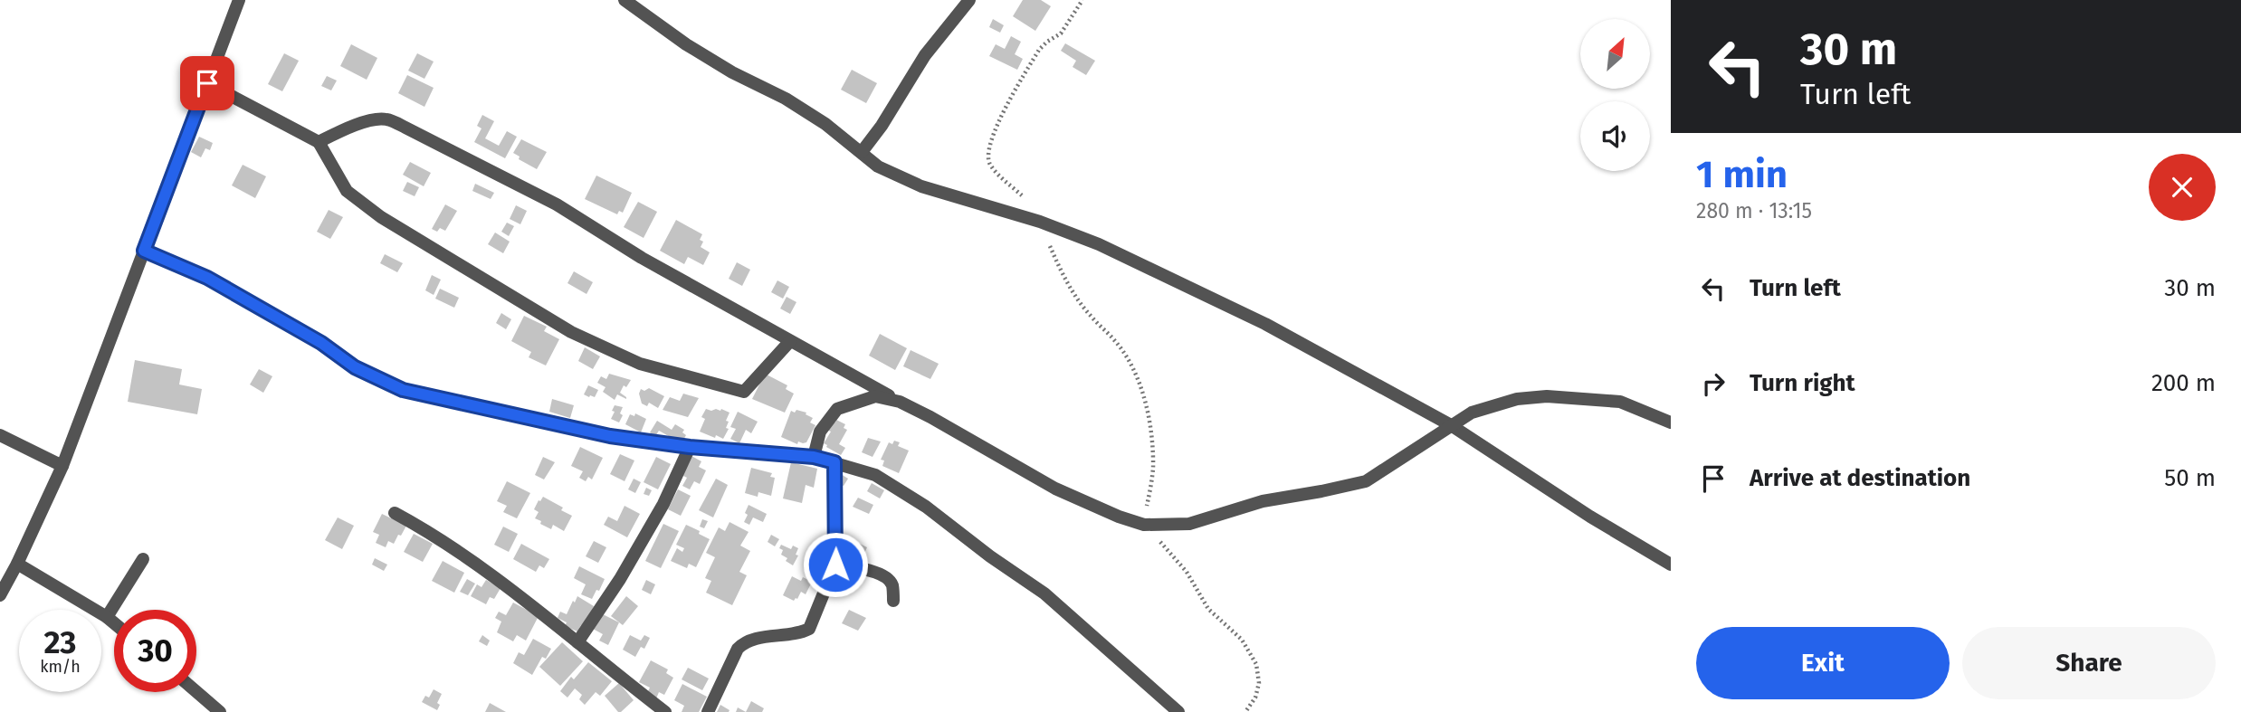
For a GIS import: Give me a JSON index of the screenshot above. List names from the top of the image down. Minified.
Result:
{"north":"top right","page":{"turn":["30 m","Turn left"],"heading":["1 min","280 m · 13:15"],"list":[{"name":"Turn left","value":"30 m"},{"name":"Turn right","value":"200 m"},{"name":"Arrive at destination","value":"50 m"}],"speed":"23 km/h","limit":"30","buttons":["Exit","Share"]}}
